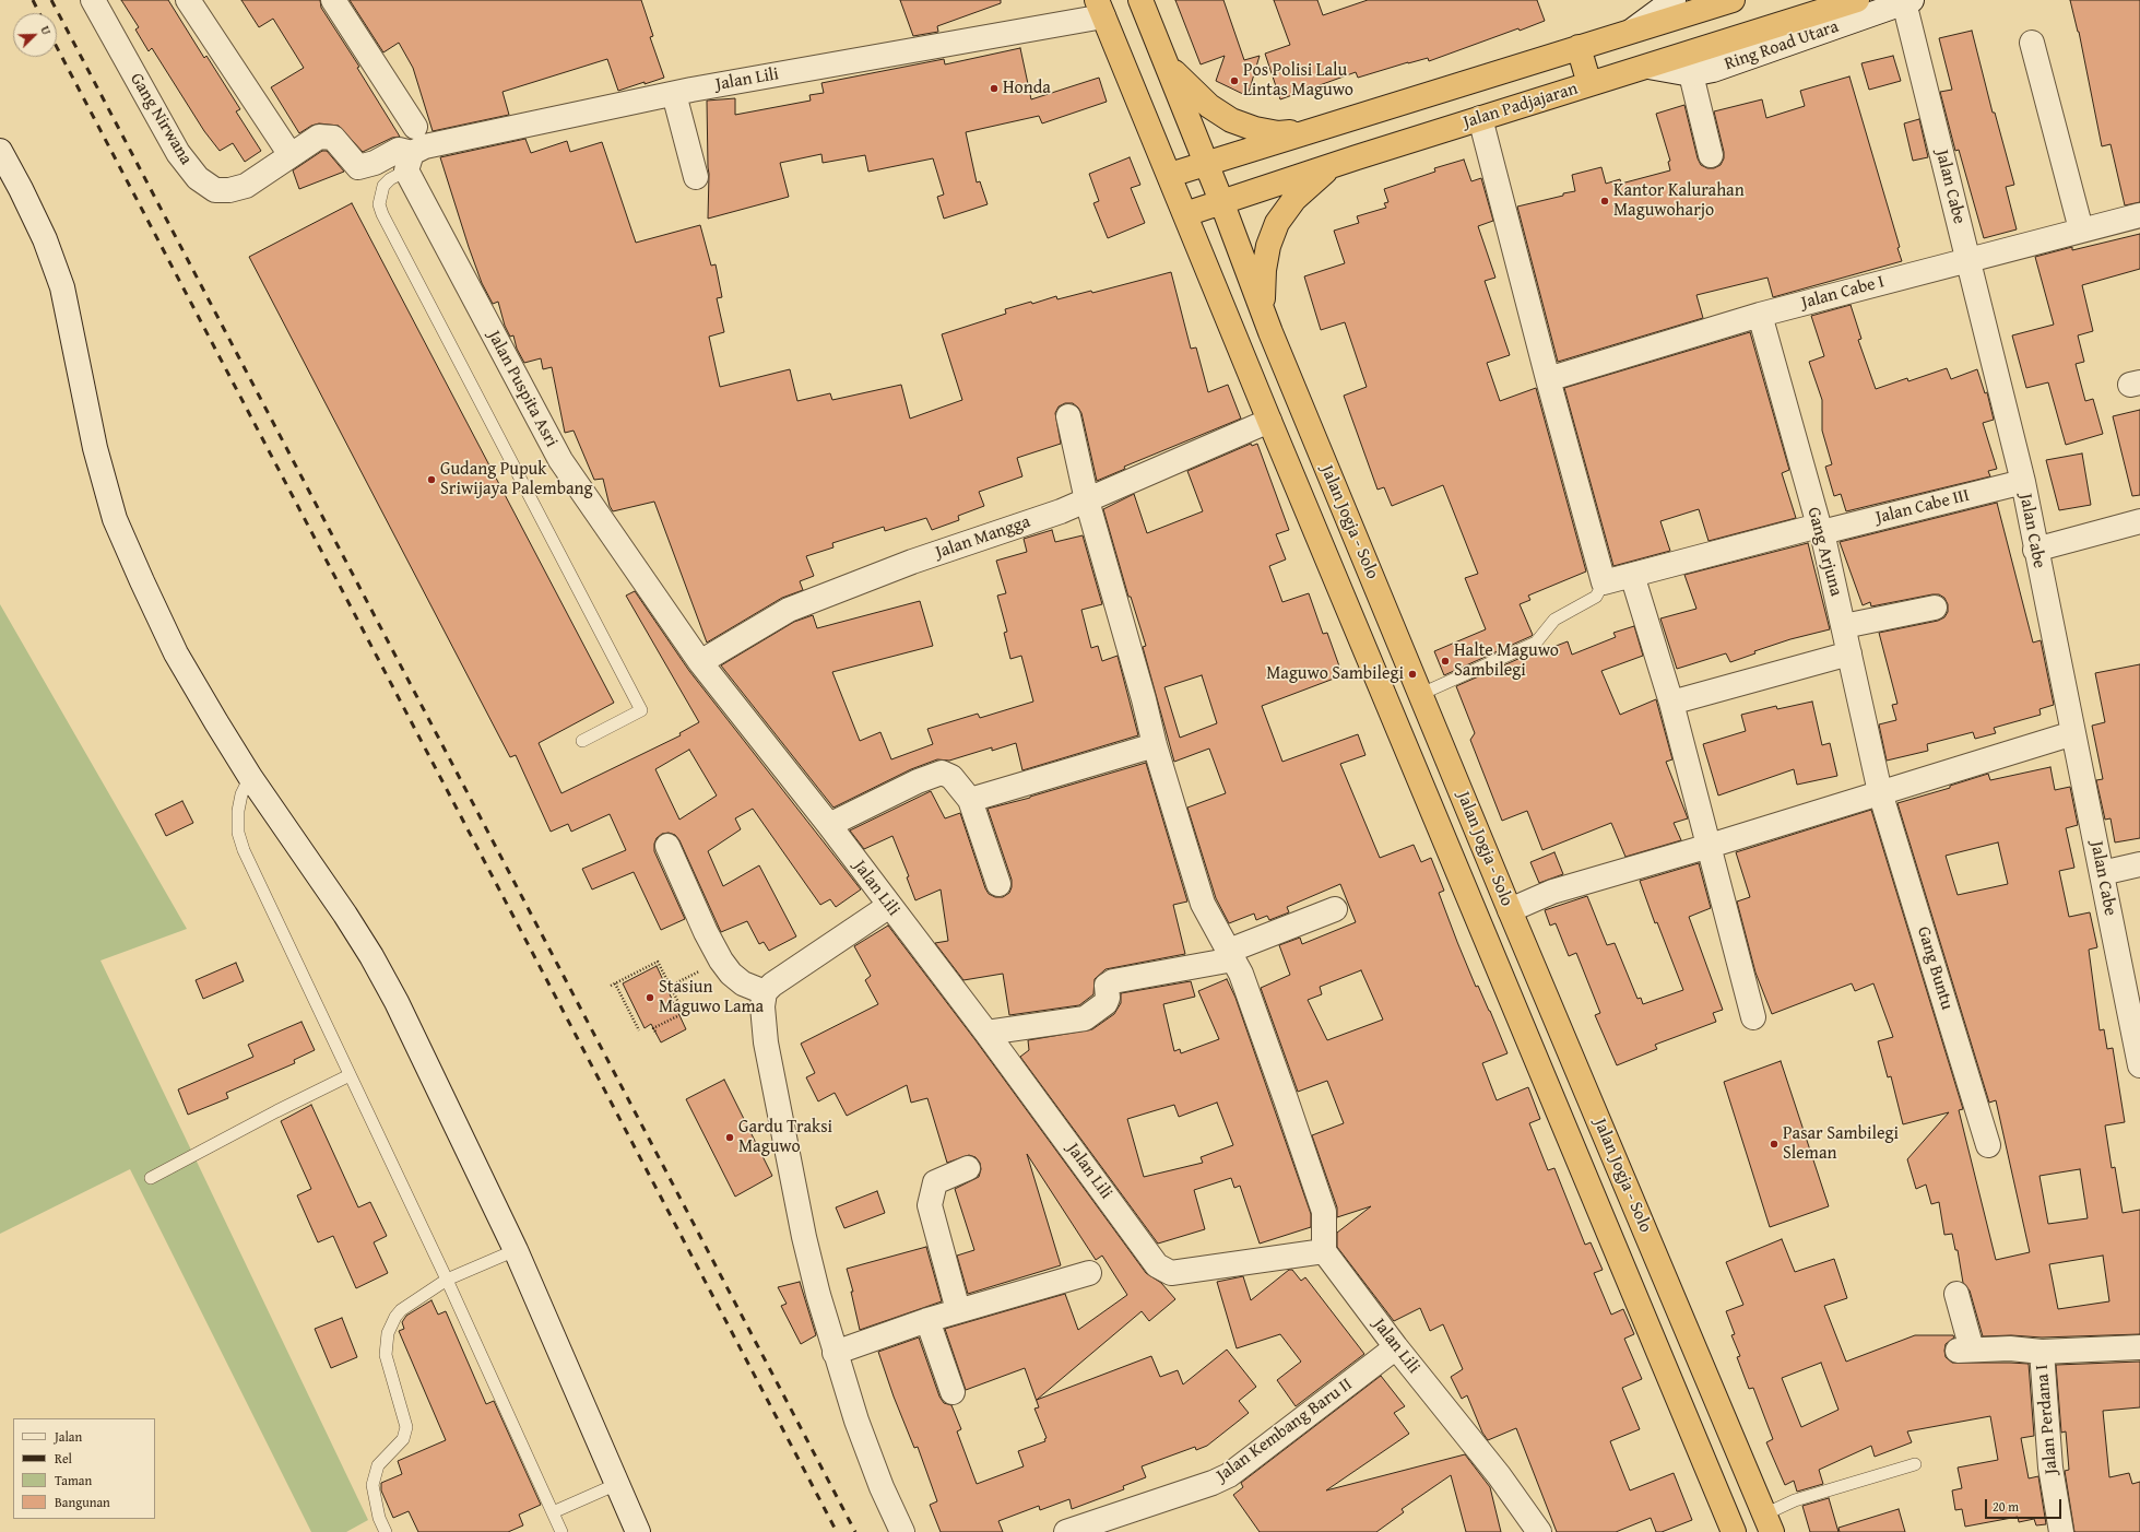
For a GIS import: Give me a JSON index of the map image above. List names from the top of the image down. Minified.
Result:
{"streets":{"highway":["Jalan Padjajaran","Jalan Jogja - Solo"],"street":["Ring Road Utara","Jalan Lili","Gang Nirwana","Jalan Cabe","Jalan Cabe I","Jalan Puspita Asri","Jalan Cabe III","Jalan Mangga","Gang Arjuna","Gang Buntu","Jalan Perdana I","Jalan Kembang Baru II"]},"crossings":[["Ring Road Utara","Jalan Padjajaran"],["Ring Road Utara","Jalan Cabe"],["Jalan Lili","Gang Nirwana"],["Jalan Lili","Jalan Puspita Asri"],["Jalan Lili","Jalan Jogja - Solo"],["Jalan Lili","Jalan Mangga"],["Jalan Lili","Jalan Kembang Baru II"],["Jalan Padjajaran","Jalan Jogja - Solo"],["Gang Nirwana","Jalan Puspita Asri"],["Jalan Cabe","Jalan Cabe I"],["Jalan Cabe","Jalan Cabe III"],["Jalan Cabe I","Gang Arjuna"],["Jalan Puspita Asri","Jalan Mangga"],["Jalan Cabe III","Gang Arjuna"],["Jalan Jogja - Solo","Jalan Mangga"],["Gang Arjuna","Gang Buntu"]],"places":["Pos Polisi Lalu Lintas Maguwo","Honda","Kantor Kalurahan Maguwoharjo","Gudang Pupuk Sriwijaya Palembang","Halte Maguwo Sambilegi","Maguwo Sambilegi","Stasiun Maguwo Lama","Gardu Traksi Maguwo","Pasar Sambilegi Sleman"],"legend":["Jalan","Rel","Taman","Bangunan"],"scale_bar":"20 m","north":"top right"}
